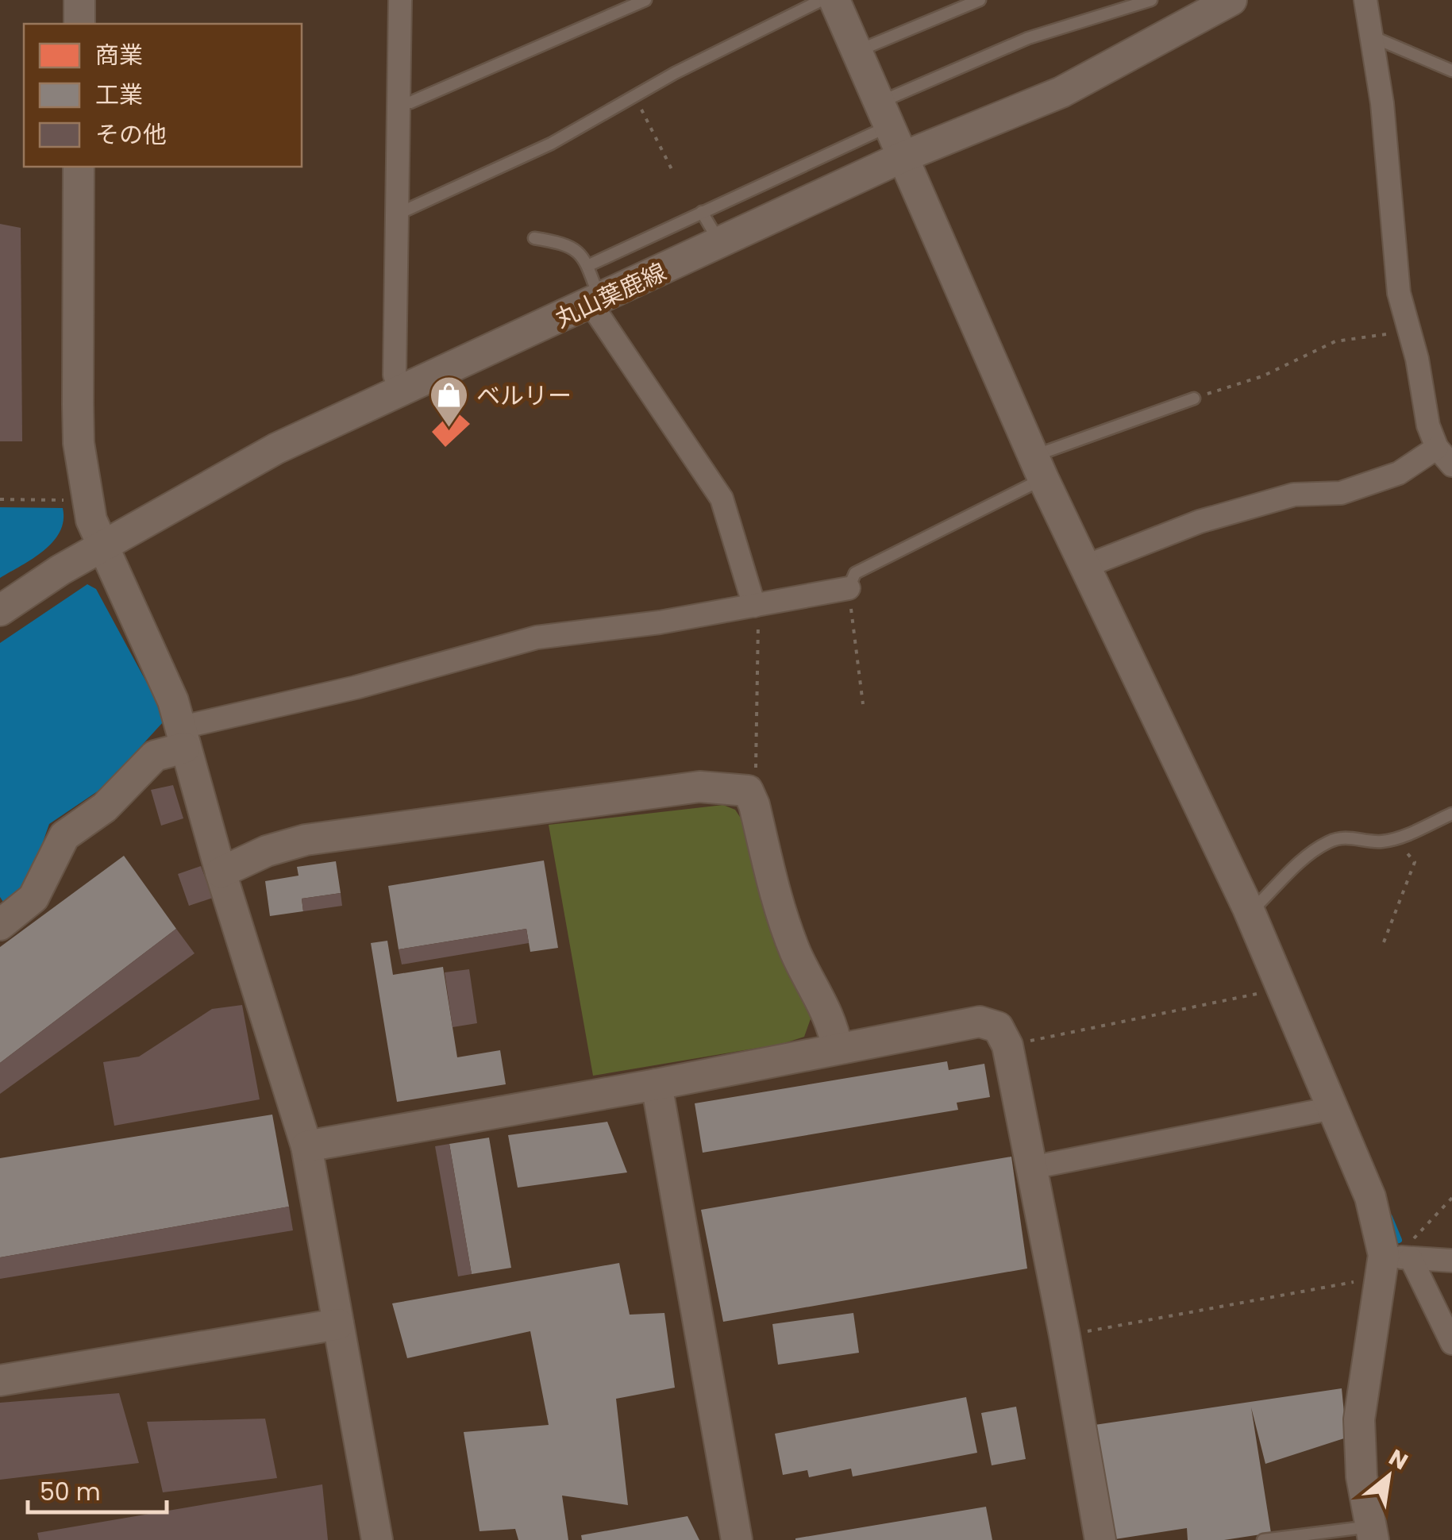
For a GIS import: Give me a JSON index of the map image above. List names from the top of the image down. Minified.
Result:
{"streets":{"street":["丸山葉鹿線"]},"places":{"shop":["ベルリー"]},"legend":["商業","工業","その他"],"scale_bar":"50 m","north":"top right"}
